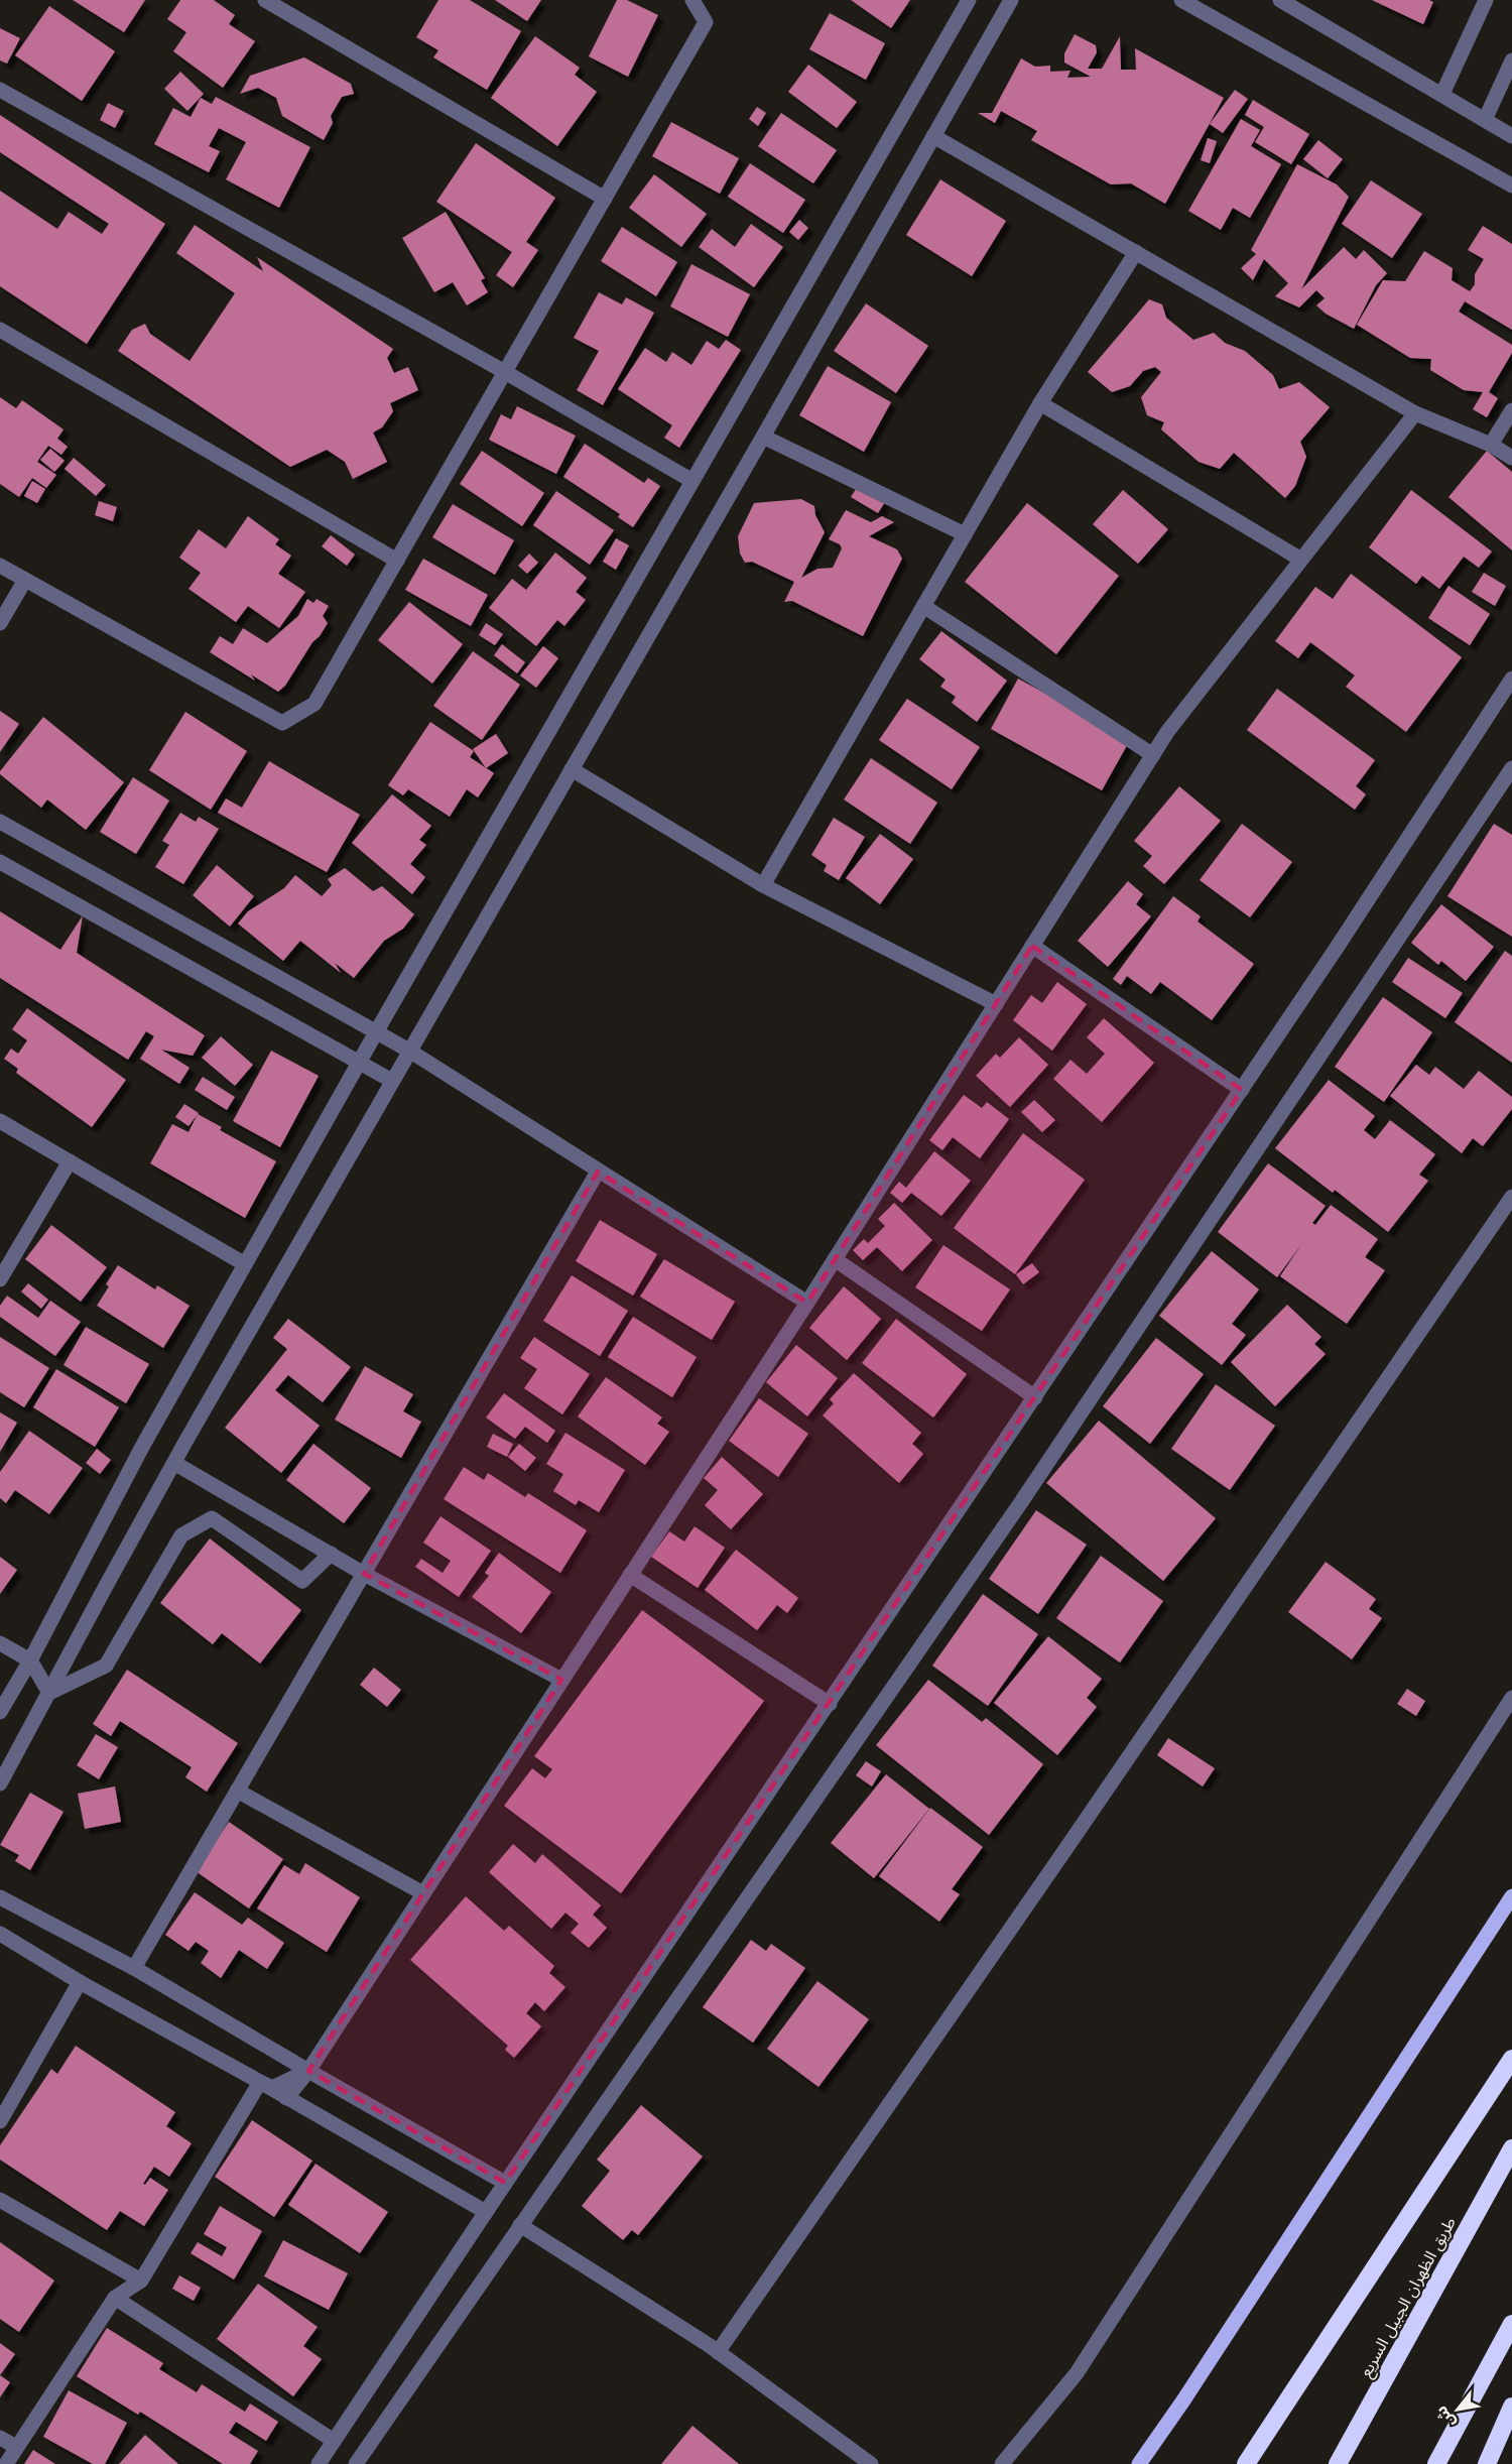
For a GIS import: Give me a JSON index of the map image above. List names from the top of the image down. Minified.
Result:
{"streets":{"highway":["طريق الظهران الجبيل السريع"]},"north":"bottom left"}
